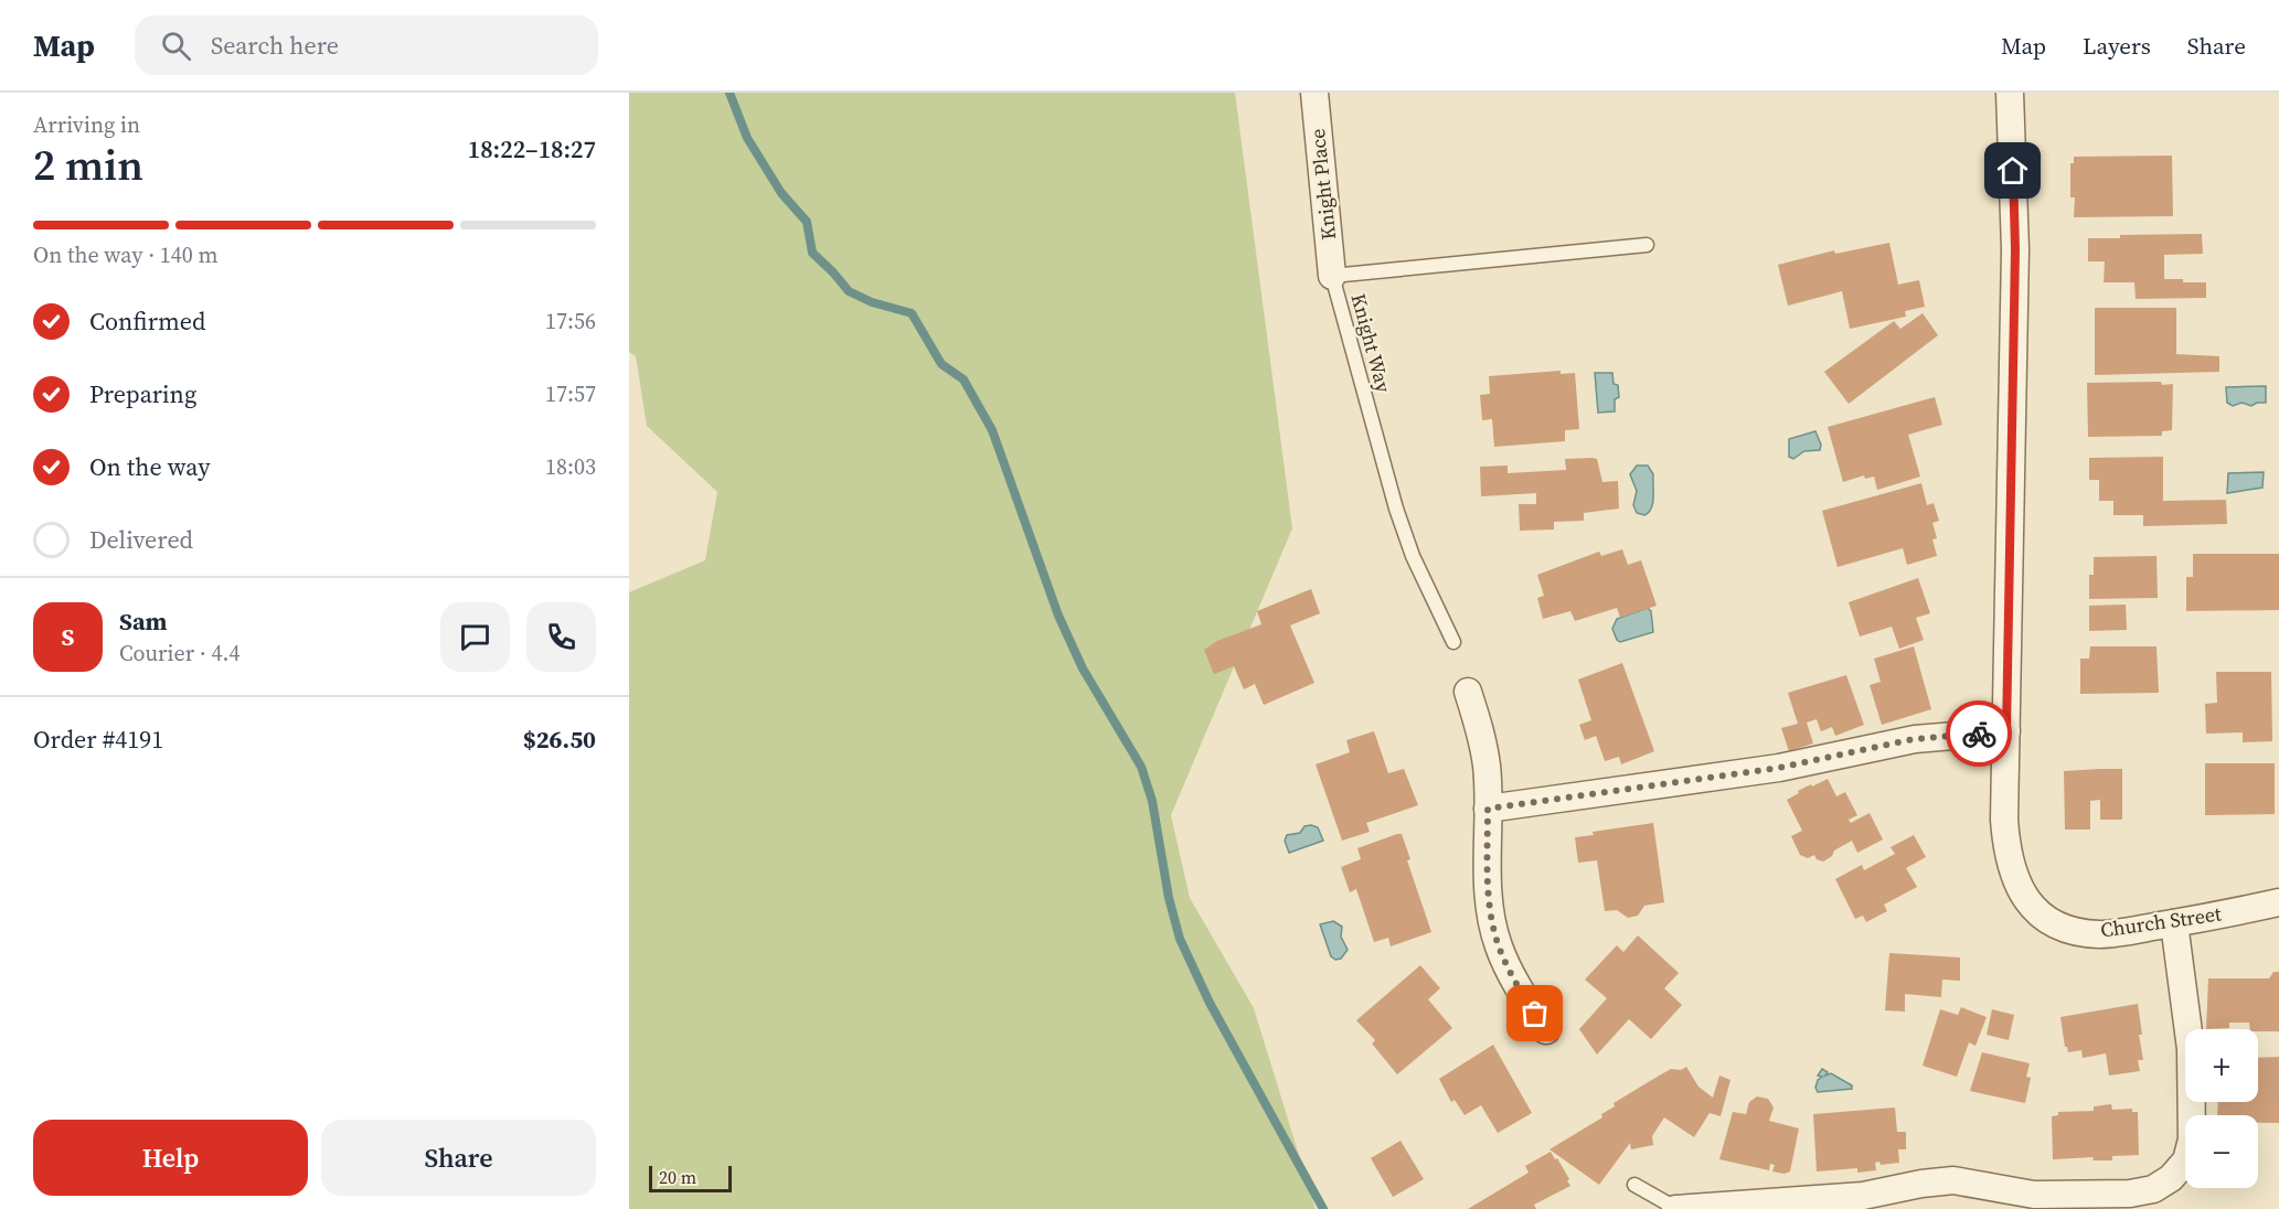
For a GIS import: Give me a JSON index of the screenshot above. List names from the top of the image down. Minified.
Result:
{"streets":{"street":["Knight Place","Church Street"],"lane":["Knight Way"]},"crossings":[["Knight Place","Knight Way"]],"scale_bar":"20 m","page":{"header":"Map","search":"Search here","nav":["Map","Layers","Share"],"heading":["2 min","Arriving in","18:22–18:27"],"panel":["Sam","Courier · 4.4","Order #4191","$26.50"],"bar":"On the way · 140 m","list":[["Confirmed","17:56"],["Preparing","17:57"],["On the way","18:03"],"Delivered"],"round":"S","map_buttons":["+","−"],"buttons":["Help","Share"],"scale":"20 m"}}
